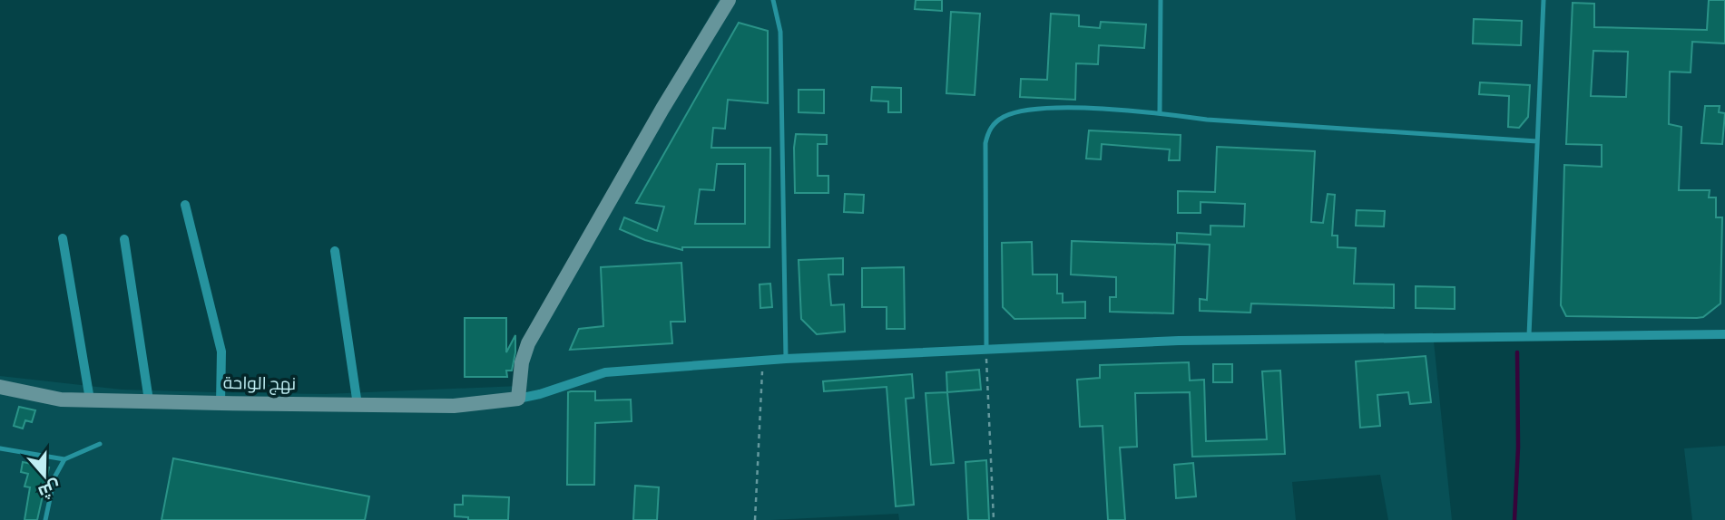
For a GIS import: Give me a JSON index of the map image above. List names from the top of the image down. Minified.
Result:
{"streets":{"street":["نهج الواحة"]},"north":"bottom"}
